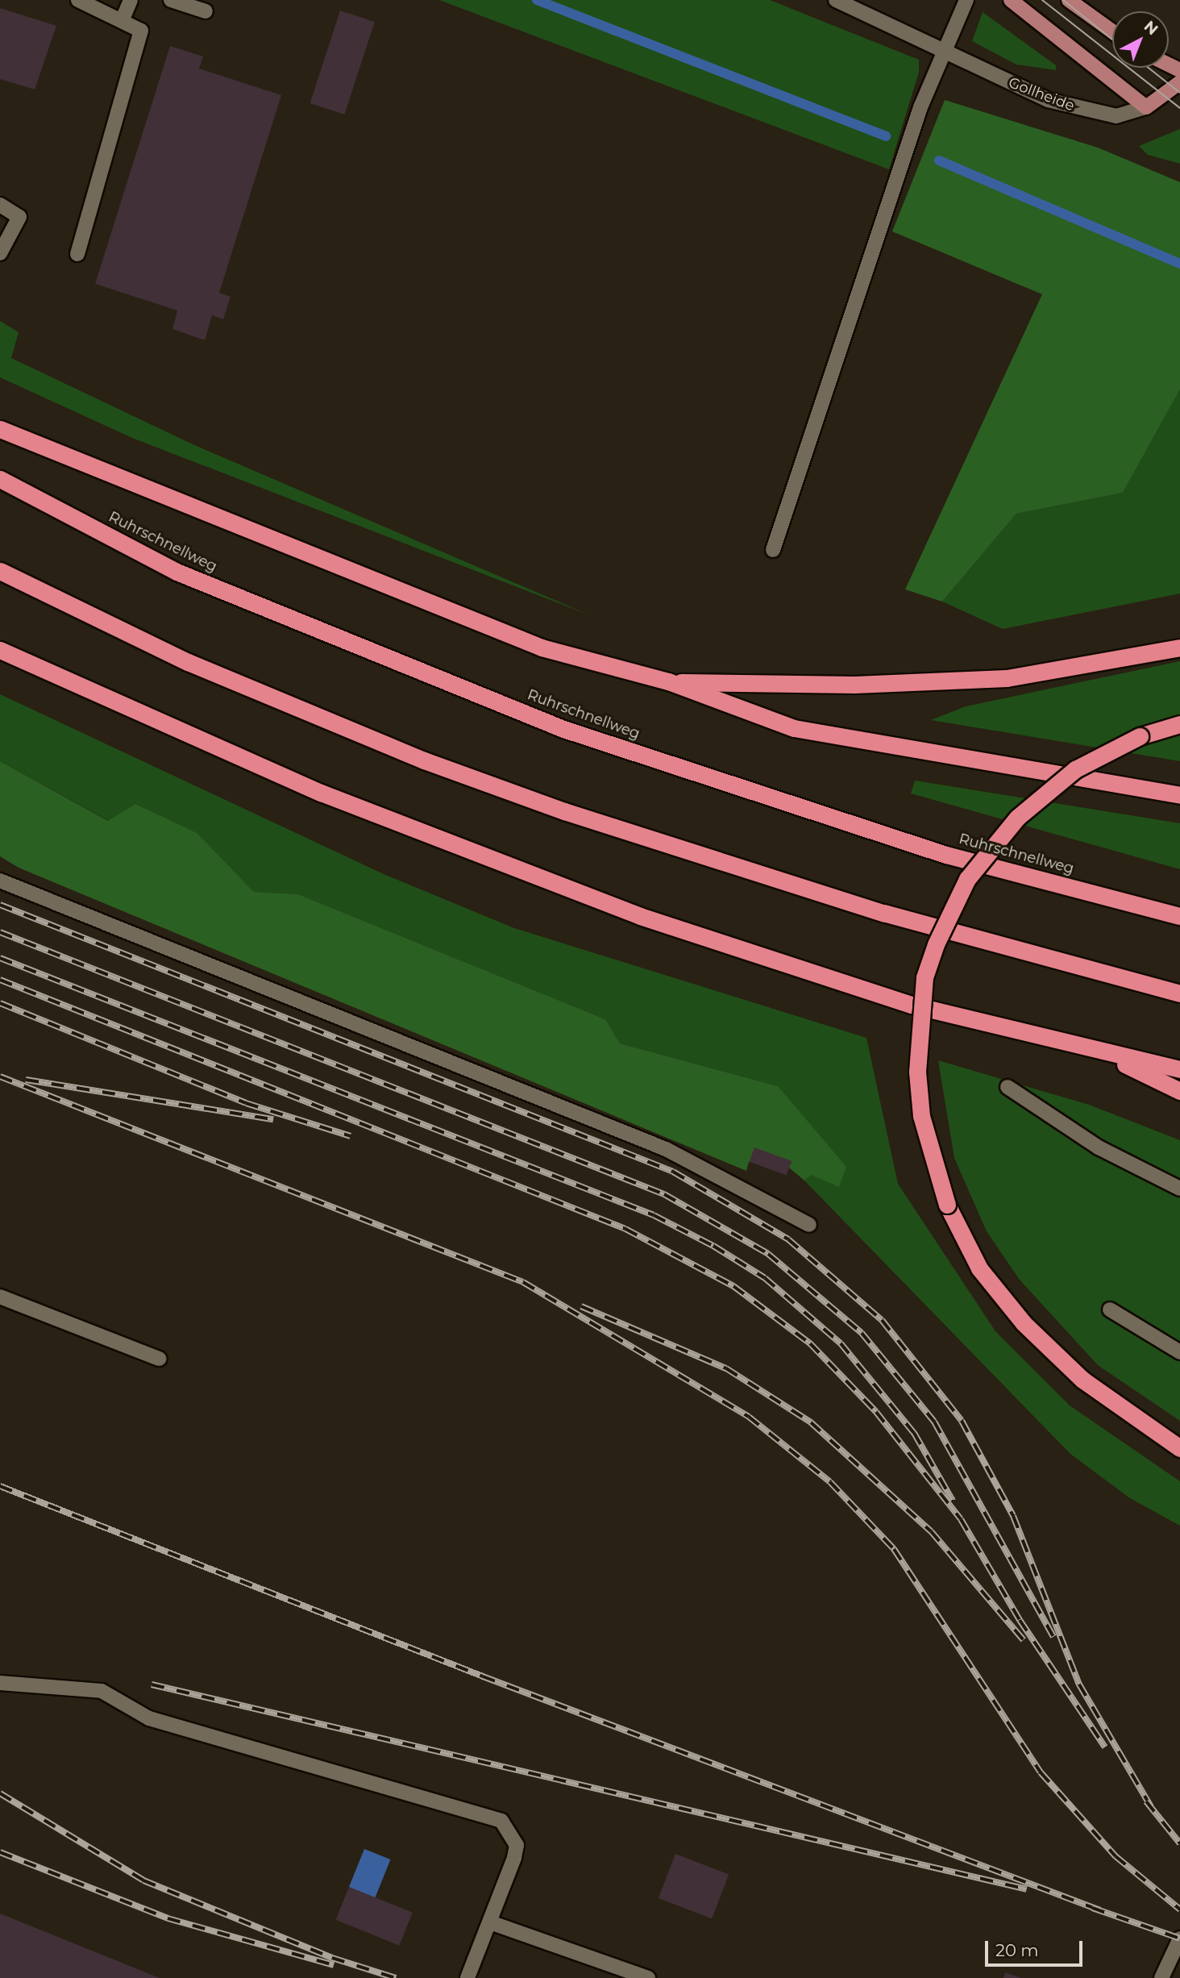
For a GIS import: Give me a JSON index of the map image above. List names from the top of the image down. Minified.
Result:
{"streets":{"highway":["Ruhrschnellweg"],"street":["Gollheide"]},"scale_bar":"20 m","north":"top right"}
